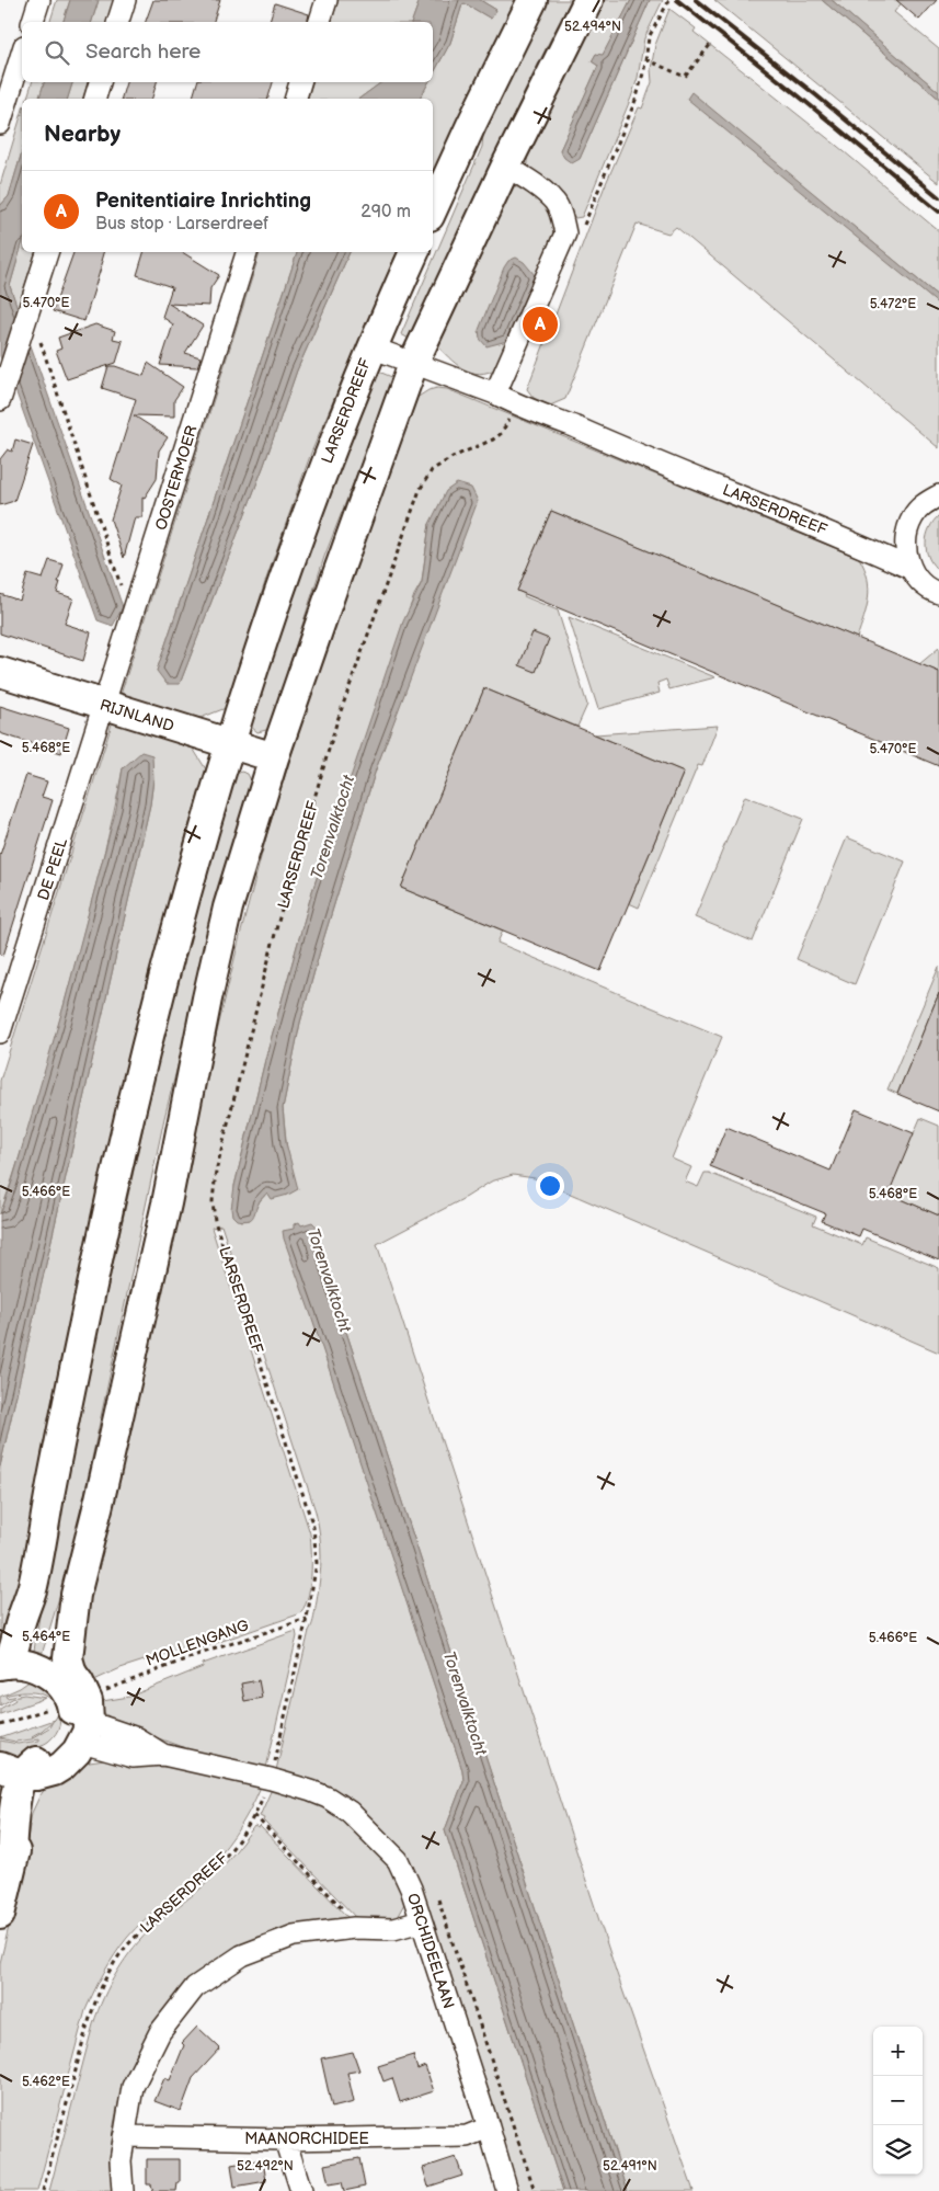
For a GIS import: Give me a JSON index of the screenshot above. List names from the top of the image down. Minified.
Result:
{"streets":{"main road":["LARSERDREEF","RIJNLAND"],"street":["OOSTERMOER","DE PEEL","ORCHIDEELAAN","MAANORCHIDEE"],"path":["MOLLENGANG"]},"crossings":[["LARSERDREEF","RIJNLAND"],["LARSERDREEF","MOLLENGANG"],["LARSERDREEF","ORCHIDEELAAN"],["OOSTERMOER","RIJNLAND"],["OOSTERMOER","DE PEEL"],["RIJNLAND","DE PEEL"],["ORCHIDEELAAN","MAANORCHIDEE"]],"water":["Torenvalktocht"],"page":{"search":"Search here","heading":"Nearby","list":[{"mark":"A","name":"Penitentiaire Inrichting","note":"Bus stop · Larserdreef","value":"290 m"}],"pins":"A","map_buttons":["+","−"]},"coordinates":["52.494°N","5.470°E","5.472°E","5.468°E","5.466°E","5.464°E","5.462°E","52.492°N","52.491°N"]}
